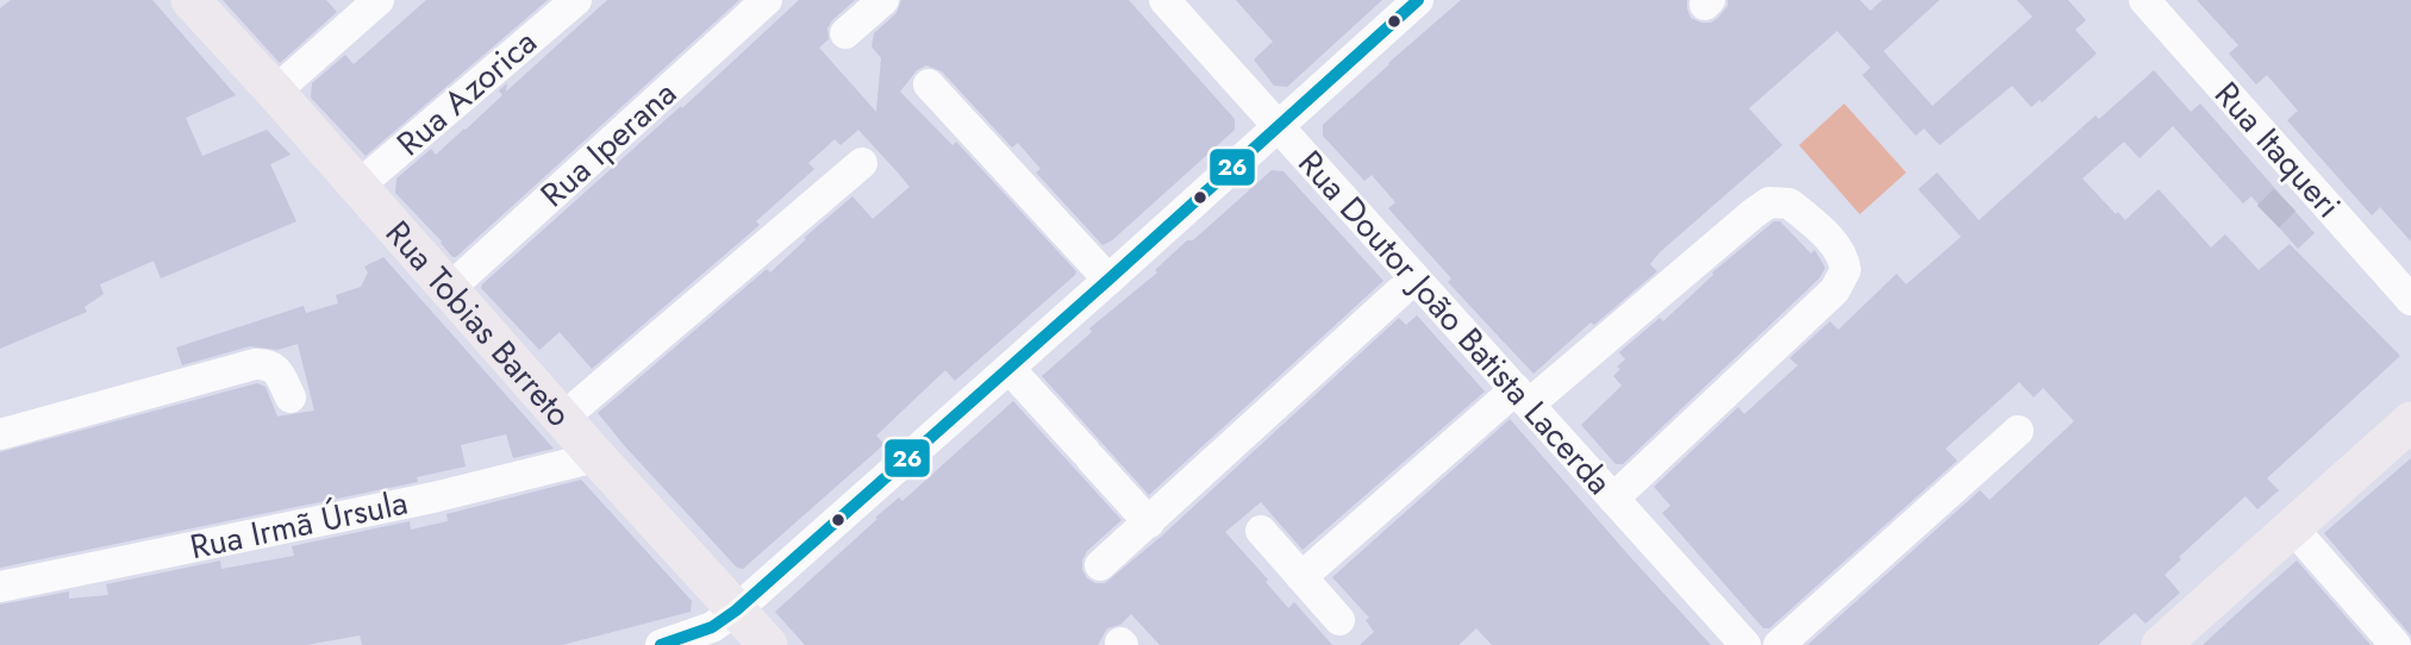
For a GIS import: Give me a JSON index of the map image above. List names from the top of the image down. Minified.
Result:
{"streets":{"main road":["Rua Tobias Barreto"],"street":["Rua Azorica","Rua Iperana","Rua Itaqueri","Rua Doutor João Batista Lacerda","Rua Irmã Úrsula"]},"crossings":[["Rua Azorica","Rua Tobias Barreto"],["Rua Iperana","Rua Tobias Barreto"],["Rua Tobias Barreto","Rua Irmã Úrsula"]],"lines":["transit line 26"]}
